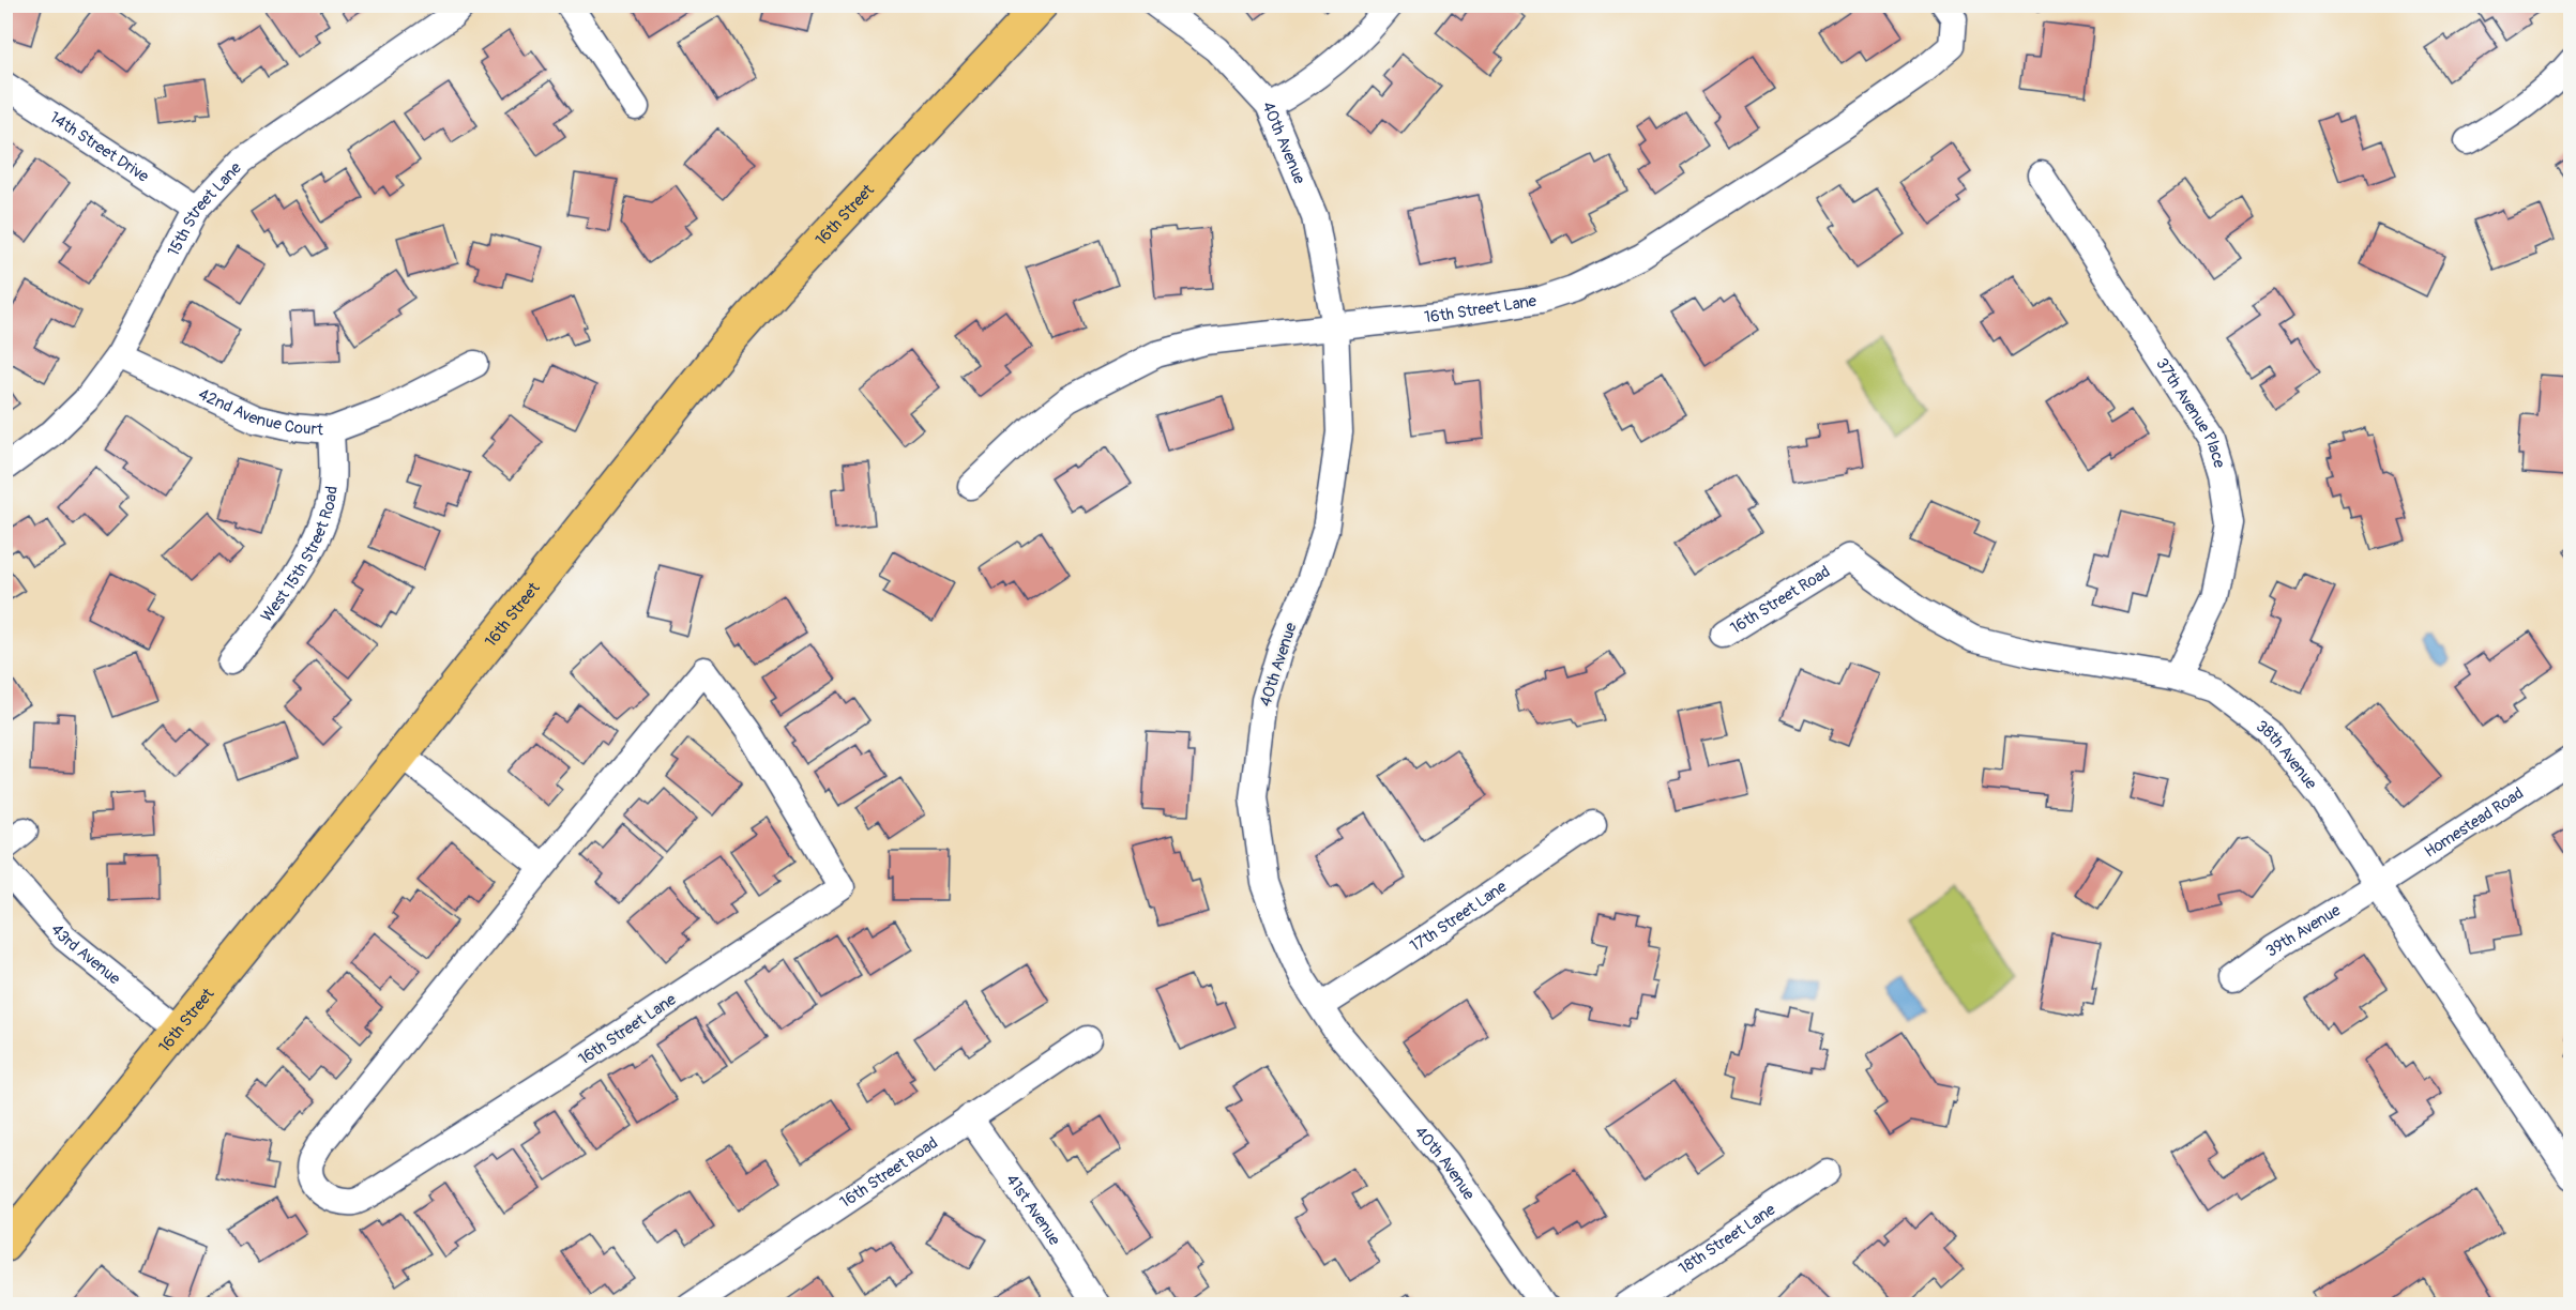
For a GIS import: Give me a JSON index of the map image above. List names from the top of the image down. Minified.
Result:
{"streets":{"main road":["16th Street"],"street":["40th Avenue","14th Street Drive","15th Street Lane","16th Street Lane","42nd Avenue Court","37th Avenue Place","West 15th Street Road","16th Street Road","38th Avenue","Homestead Road","17th Street Lane","39th Avenue","43rd Avenue","41st Avenue","18th Street Lane"]},"crossings":[["40th Avenue","16th Street Lane"],["40th Avenue","17th Street Lane"],["14th Street Drive","15th Street Lane"],["15th Street Lane","42nd Avenue Court"],["16th Street","43rd Avenue"],["42nd Avenue Court","West 15th Street Road"],["37th Avenue Place","38th Avenue"],["16th Street Road","38th Avenue"],["16th Street Road","41st Avenue"],["38th Avenue","Homestead Road"],["38th Avenue","39th Avenue"],["Homestead Road","39th Avenue"]]}
